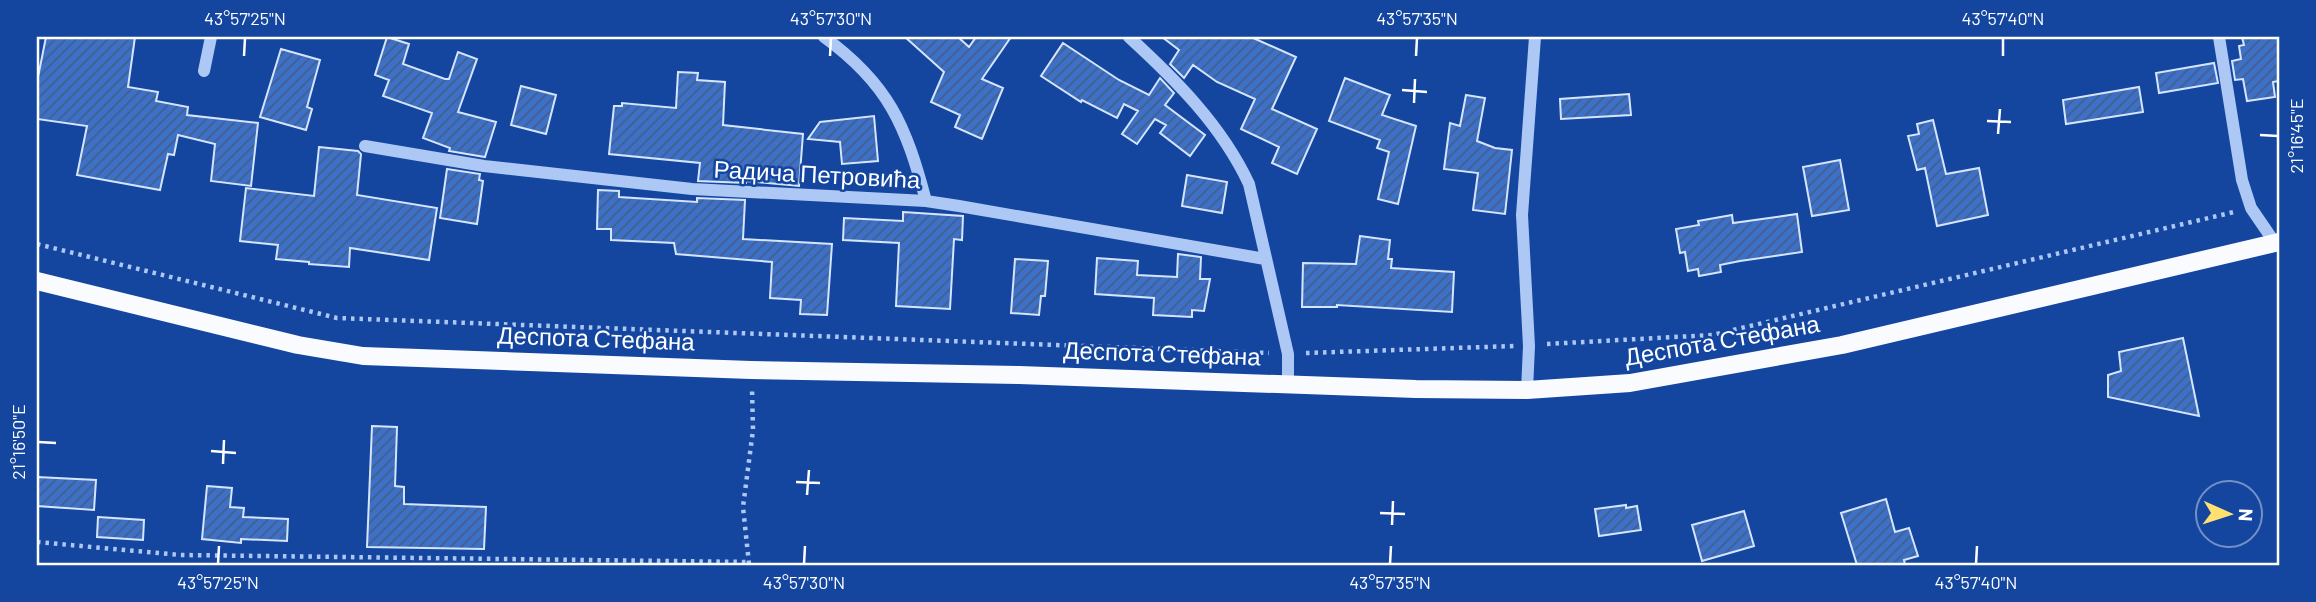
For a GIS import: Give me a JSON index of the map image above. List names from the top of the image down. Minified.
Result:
{"streets":{"main road":["Деспота Стефана"],"street":["Радича Петровића"]},"north":"right","coordinates":["43°57'25\"N","43°57'30\"N","43°57'35\"N","43°57'40\"N","21°16'45\"E","21°16'50\"E"]}
